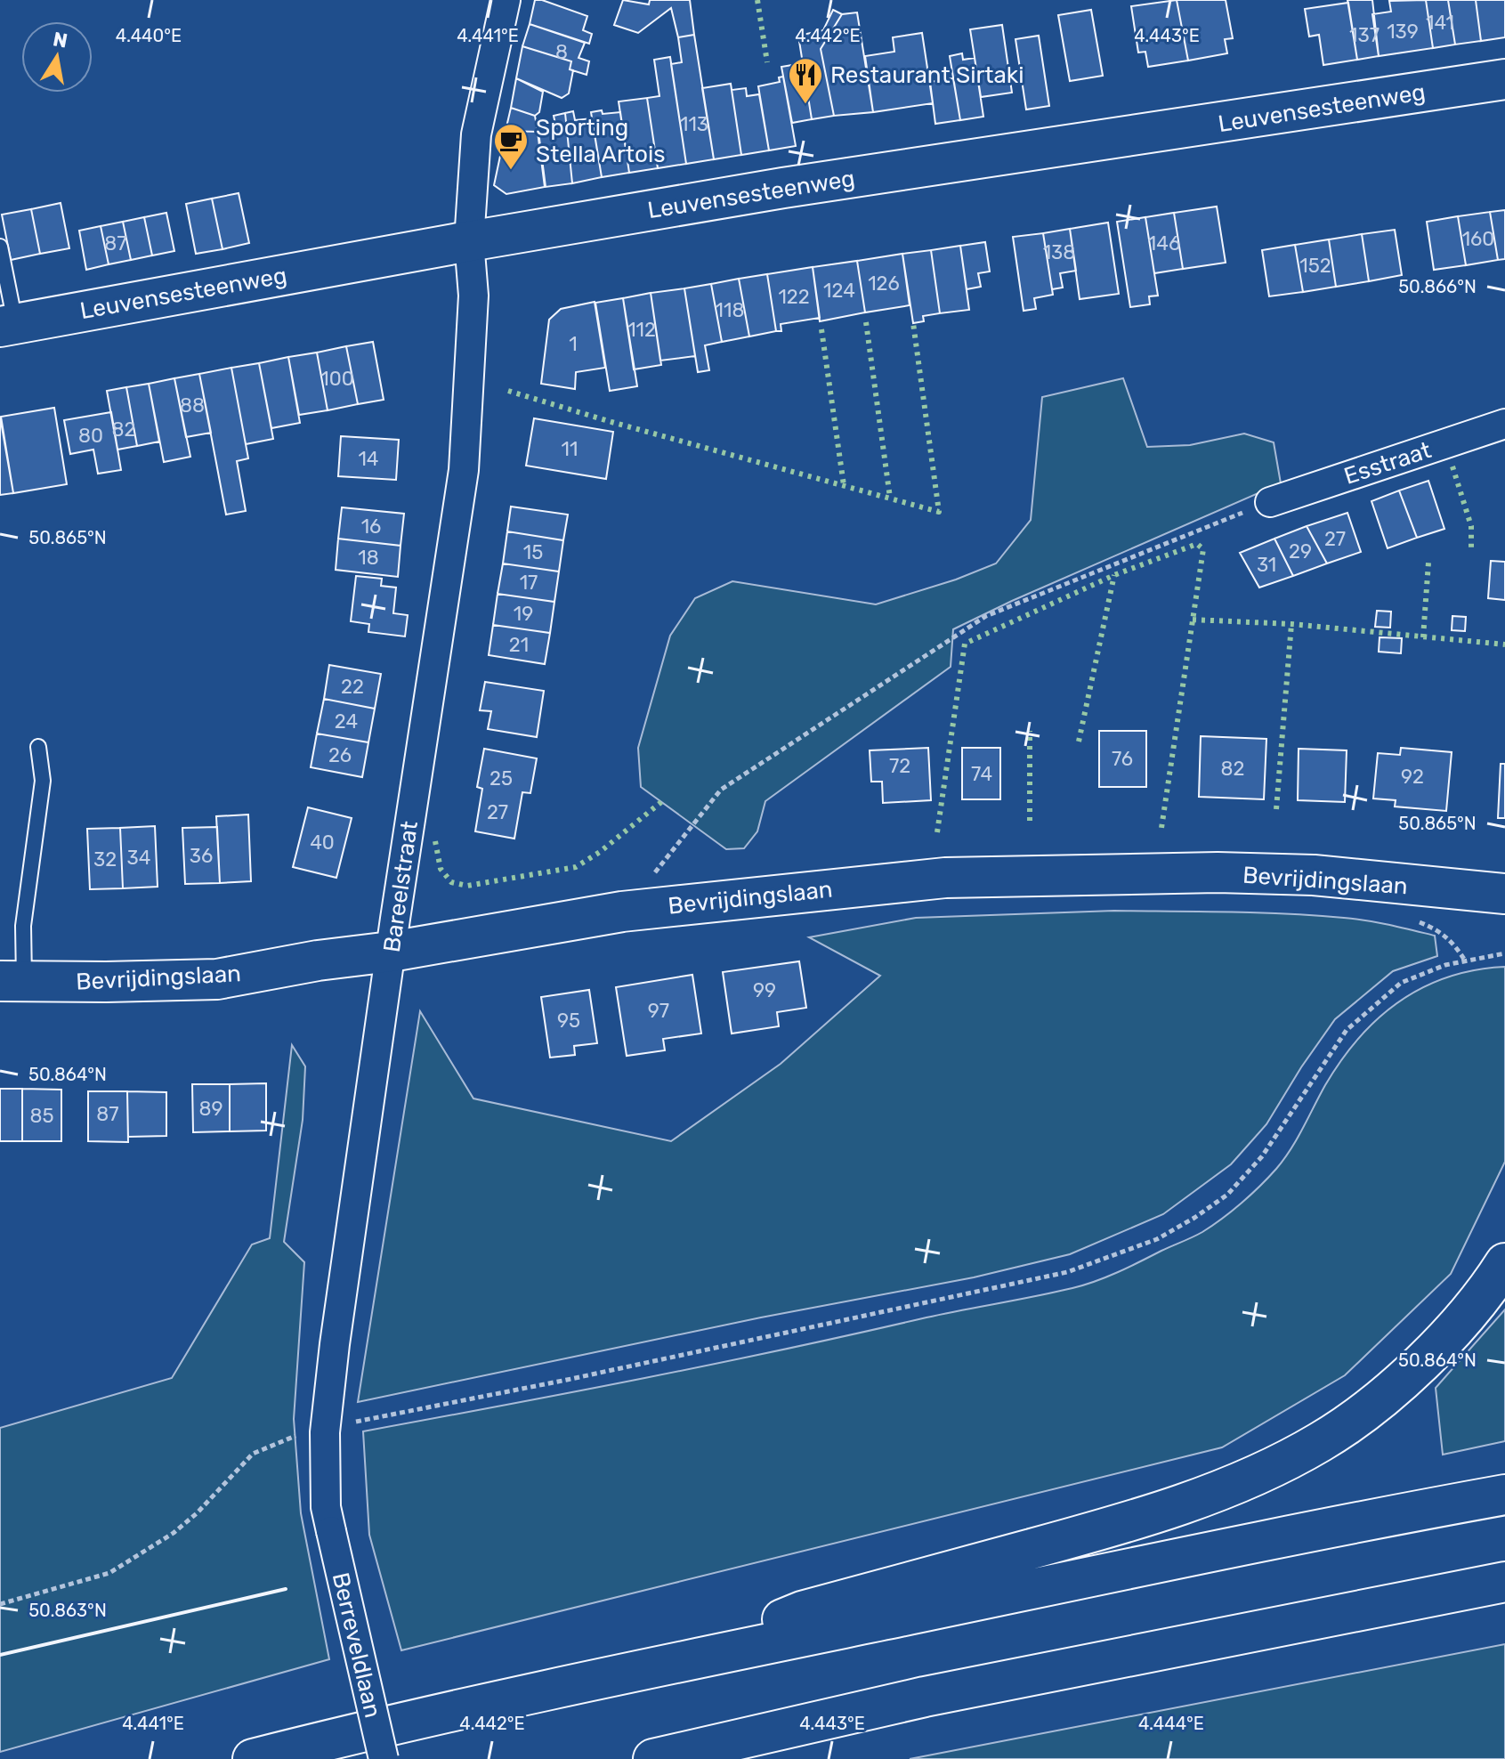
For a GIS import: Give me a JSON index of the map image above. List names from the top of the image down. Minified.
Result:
{"streets":{"main road":["Leuvensesteenweg","Bevrijdingslaan"],"street":["Esstraat","Bareelstraat","Berreveldlaan"]},"crossings":[["Leuvensesteenweg","Bareelstraat"],["Bevrijdingslaan","Bareelstraat"],["Bareelstraat","Berreveldlaan"]],"places":{"restaurant":["Restaurant Sirtaki"],"cafe":["Sporting Stella Artois"]},"house_numbers":["141","139","137","8","113","160","87","146","138","152","126","124","122","118","112","1","100","88","82","80","11","14","16","27","29","15","18","31","17","19","21","22","24","26","76","72","82","74","92","25","27","40","36","34","32","99","97","95","89","87","85"],"north":"top","coordinates":["4.440°E","4.441°E","4.442°E","4.443°E","50.866°N","50.865°N","50.864°N","50.863°N","4.444°E"]}
